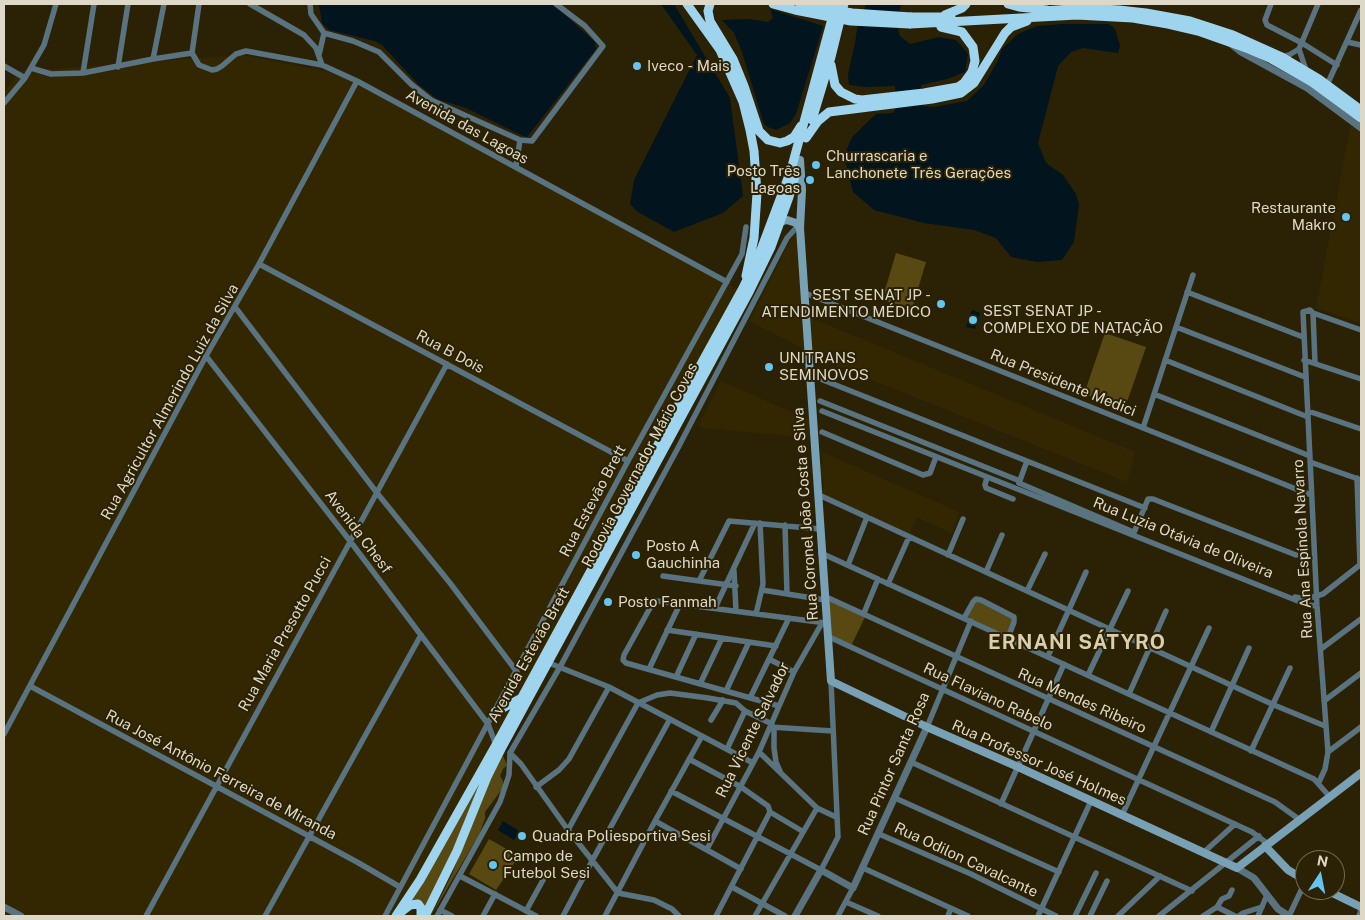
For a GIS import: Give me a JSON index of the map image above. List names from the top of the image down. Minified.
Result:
{"streets":{"highway":["Rodovia Governador Mário Covas","Avenida Estevāo Brett"],"main road":["Rua Coronel João Costa e Silva","Rua Professor José Holmes"],"street":["Avenida das Lagoas","Rua B Dois","Rua Presidente Medici","Rua Agricultor Almerindo Luiz da Silva","Rua Estevão Brett","Avenida Chesf","Rua Luzia Otávia de Oliveira","Rua Ana Espínola Navarro","Rua Maria Presotto Pucci","Rua Flaviano Rabelo","Rua Mendes Ribeiro","Rua Vicente Salvador","Rua Pintor Santa Rosa","Rua José Antônio Ferreira de Miranda","Rua Odilon Cavalcante"]},"crossings":[["Avenida das Lagoas","Rua Agricultor Almerindo Luiz da Silva"],["Avenida das Lagoas","Rua Estevão Brett"],["Rua B Dois","Rua Agricultor Almerindo Luiz da Silva"],["Rua B Dois","Rua Estevão Brett"],["Rua B Dois","Rua Maria Presotto Pucci"],["Rua Presidente Medici","Rua Coronel João Costa e Silva"],["Rua Presidente Medici","Rua Ana Espínola Navarro"],["Rua Agricultor Almerindo Luiz da Silva","Avenida Chesf"],["Rua Agricultor Almerindo Luiz da Silva","Rua José Antônio Ferreira de Miranda"],["Rodovia Governador Mário Covas","Rua Coronel João Costa e Silva"],["Rua Estevão Brett","Avenida Chesf"],["Rua Estevão Brett","Rua José Antônio Ferreira de Miranda"],["Rua Coronel João Costa e Silva","Rua Flaviano Rabelo"],["Rua Coronel João Costa e Silva","Rua Mendes Ribeiro"],["Rua Coronel João Costa e Silva","Rua Vicente Salvador"],["Rua Coronel João Costa e Silva","Rua Professor José Holmes"],["Avenida Chesf","Rua Maria Presotto Pucci"],["Avenida Chesf","Avenida Estevāo Brett"],["Rua Luzia Otávia de Oliveira","Rua Ana Espínola Navarro"],["Rua Maria Presotto Pucci","Rua José Antônio Ferreira de Miranda"],["Rua Flaviano Rabelo","Rua Pintor Santa Rosa"],["Rua Mendes Ribeiro","Rua Pintor Santa Rosa"],["Rua Professor José Holmes","Rua Pintor Santa Rosa"],["Rua Pintor Santa Rosa","Rua Odilon Cavalcante"]],"districts":["ERNANI SÁTYRO"],"places":["Iveco - Mais","Churrascaria e Lanchonete Três Gerações","Posto Três Lagoas","Restaurante Makro","SEST SENAT JP - ATENDIMENTO MÉDICO","SEST SENAT JP - COMPLEXO DE NATAÇÃO","UNITRANS SEMINOVOS","Posto A Gauchinha","Posto Fanmah","Quadra Poliesportiva Sesi","Campo de Futebol Sesi"],"north":"top"}
